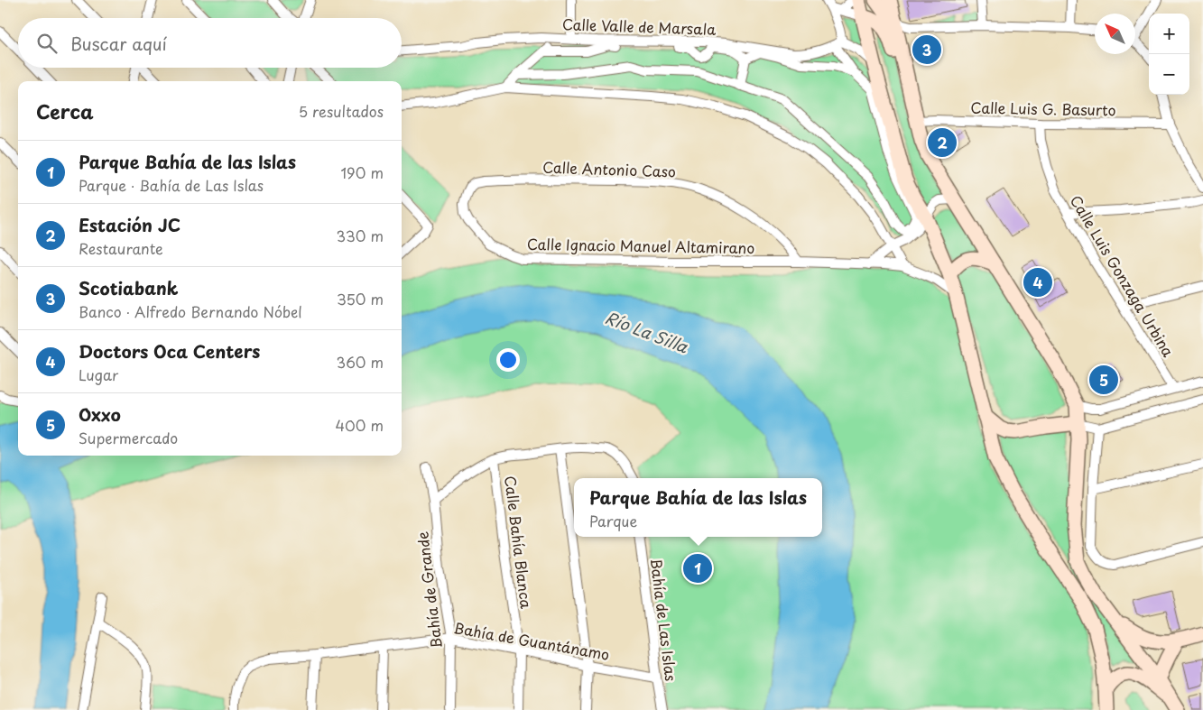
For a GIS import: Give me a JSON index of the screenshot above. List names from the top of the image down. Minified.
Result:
{"streets":{"street":["Calle Valle de Marsala","Calle Luis G. Basurto","Calle Antonio Caso","Calle Ignacio Manuel Altamirano","Calle Luis Gonzaga Urbina","Calle Bahía Blanca","Bahía de Grande","Bahía de Las Islas","Bahía de Guantánamo"]},"crossings":[["Calle Luis G. Basurto","Calle Luis Gonzaga Urbina"],["Calle Antonio Caso","Calle Ignacio Manuel Altamirano"],["Calle Bahía Blanca","Bahía de Guantánamo"],["Bahía de Grande","Bahía de Guantánamo"],["Bahía de Las Islas","Bahía de Guantánamo"]],"water":["Río La Silla"],"north":"top left","page":{"map_buttons":["+","−"],"search":"Buscar aquí","pins":["3","2","4","5","1"],"heading":["Cerca","5 resultados"],"list":[{"mark":"1","name":"Parque Bahía de las Islas","note":"Parque · Bahía de Las Islas","value":"190 m"},{"mark":"2","name":"Estación JC","note":"Restaurante","value":"330 m"},{"mark":"3","name":"Scotiabank","note":"Banco · Alfredo Bernando Nóbel","value":"350 m"},{"mark":"4","name":"Doctors Oca Centers","note":"Lugar","value":"360 m"},{"mark":"5","name":"Oxxo","note":"Supermercado","value":"400 m"}],"popup":["Parque Bahía de las Islas","Parque"]}}
